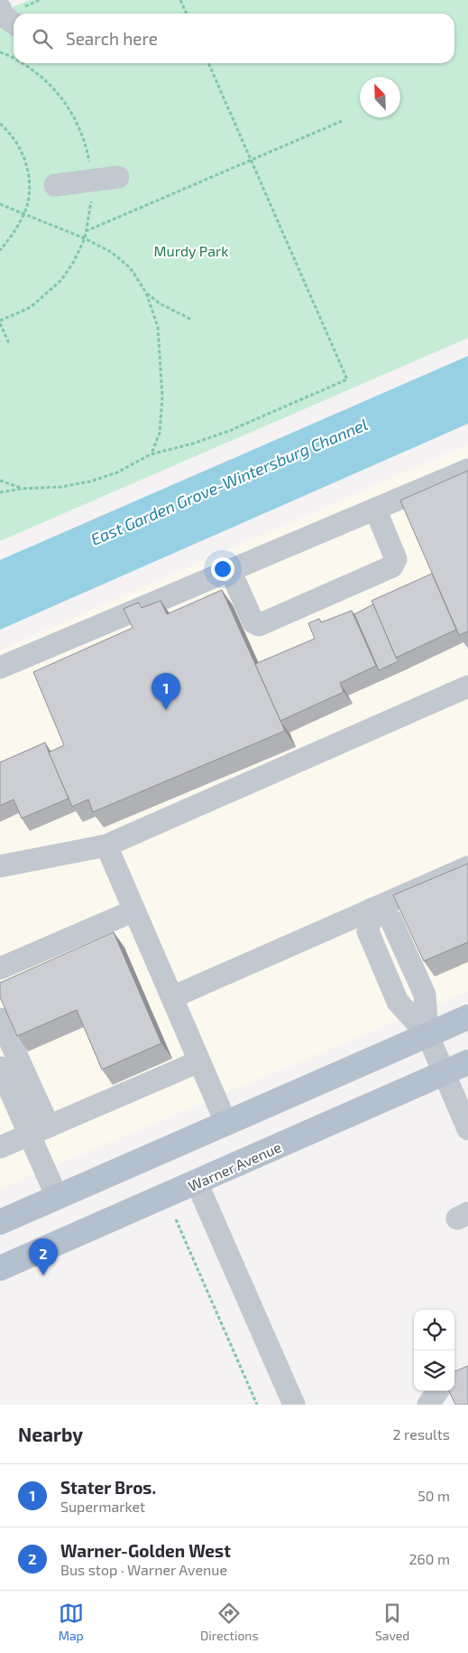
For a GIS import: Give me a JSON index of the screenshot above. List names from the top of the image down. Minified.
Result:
{"streets":{"main road":["Warner Avenue"]},"water":["East Garden Grove-Wintersburg Channel"],"parks":["Murdy Park"],"north":"top left","page":{"search":"Search here","pins":["1","2"],"heading":["Nearby","2 results"],"list":[{"mark":"1","name":"Stater Bros.","note":"Supermarket","value":"50 m"},{"mark":"2","name":"Warner-Golden West","note":"Bus stop · Warner Avenue","value":"260 m"}],"nav":["Map","Directions","Saved"]}}
